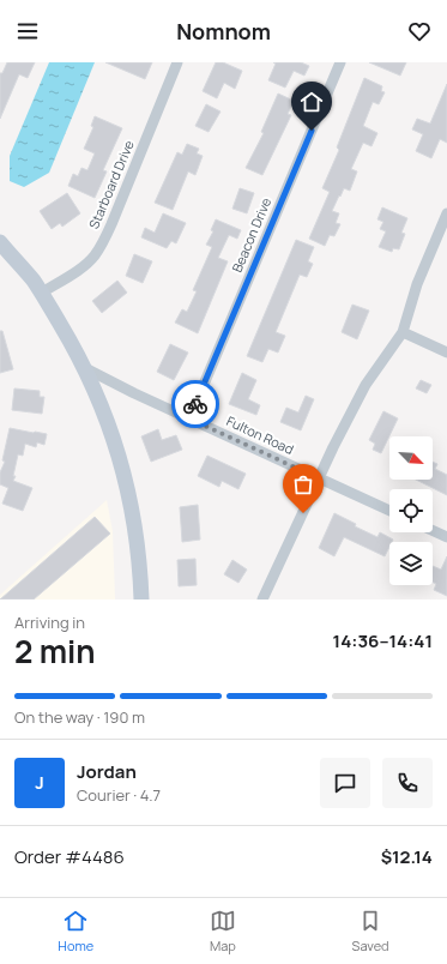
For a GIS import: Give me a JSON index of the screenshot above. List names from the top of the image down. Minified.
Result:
{"streets":{"street":["Starboard Drive","Beacon Drive","Fulton Road"]},"crossings":[["Beacon Drive","Fulton Road"]],"north":"bottom right","page":{"header":"Nomnom","heading":["2 min","Arriving in","14:36–14:41"],"panel":["Jordan","Courier · 4.7","Order #4486","$12.14"],"bar":"On the way · 190 m","round":"J","tabs":["Home","Map","Saved"]}}
